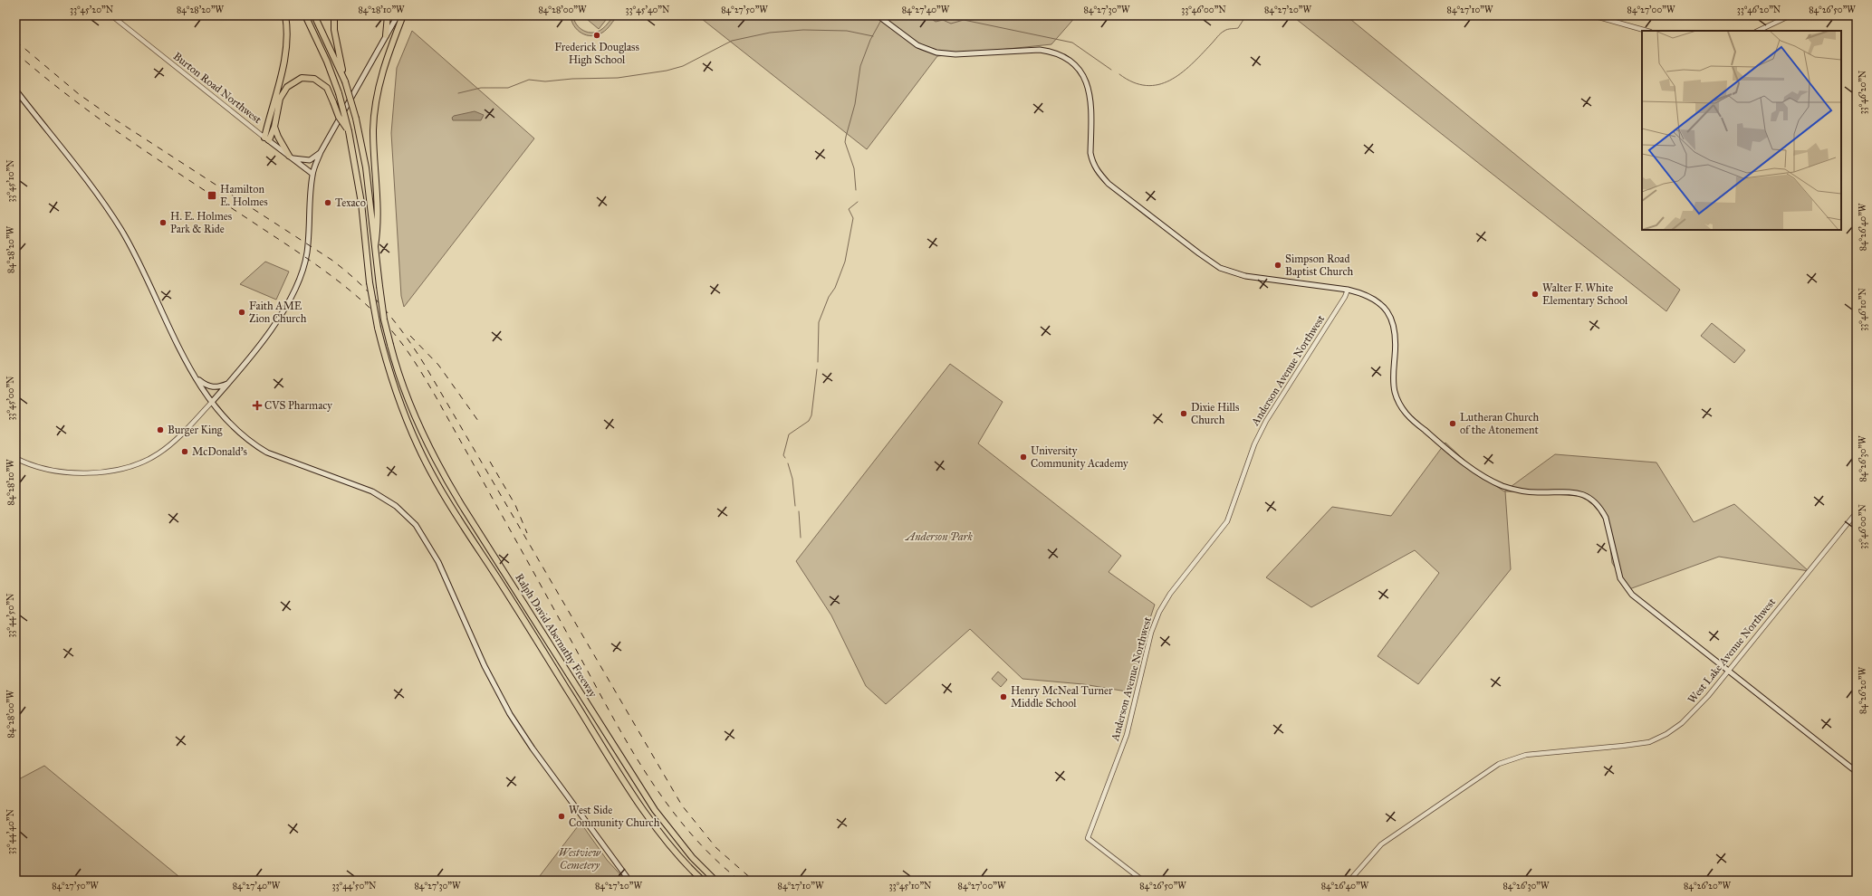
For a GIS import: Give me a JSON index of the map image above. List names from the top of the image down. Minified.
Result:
{"streets":{"highway":["Ralph David Abernathy Freeway"],"main road":["Burton Road Northwest"],"street":["Anderson Avenue Northwest","West Lake Avenue Northwest"]},"parks":["Anderson Park","Westview Cemetery"],"places":{"other":["Frederick Douglass High School","Texaco","H. E. Holmes Park & Ride","Simpson Road Baptist Church","Walter F. White Elementary School","Faith AME Zion Church","Dixie Hills Church","Lutheran Church of the Atonement","Burger King","McDonald's","University Community Academy","Henry McNeal Turner Middle School","West Side Community Church"],"transit":["Hamilton E. Holmes"],"health":["CVS Pharmacy"]},"coordinates":["33°45'20\"N","84°28'20\"W","84°28'10\"W","84°28'00\"W","33°45'40\"N","84°27'50\"W","84°27'40\"W","84°27'30\"W","33°46'00\"N","84°27'20\"W","84°27'10\"W","84°27'00\"W","33°46'20\"N","84°26'50\"W","33°45'10\"N","84°26'40\"W","33°46'10\"N","33°45'00\"N","84°26'30\"W","33°44'50\"N","84°26'20\"W","33°44'40\"N"]}
